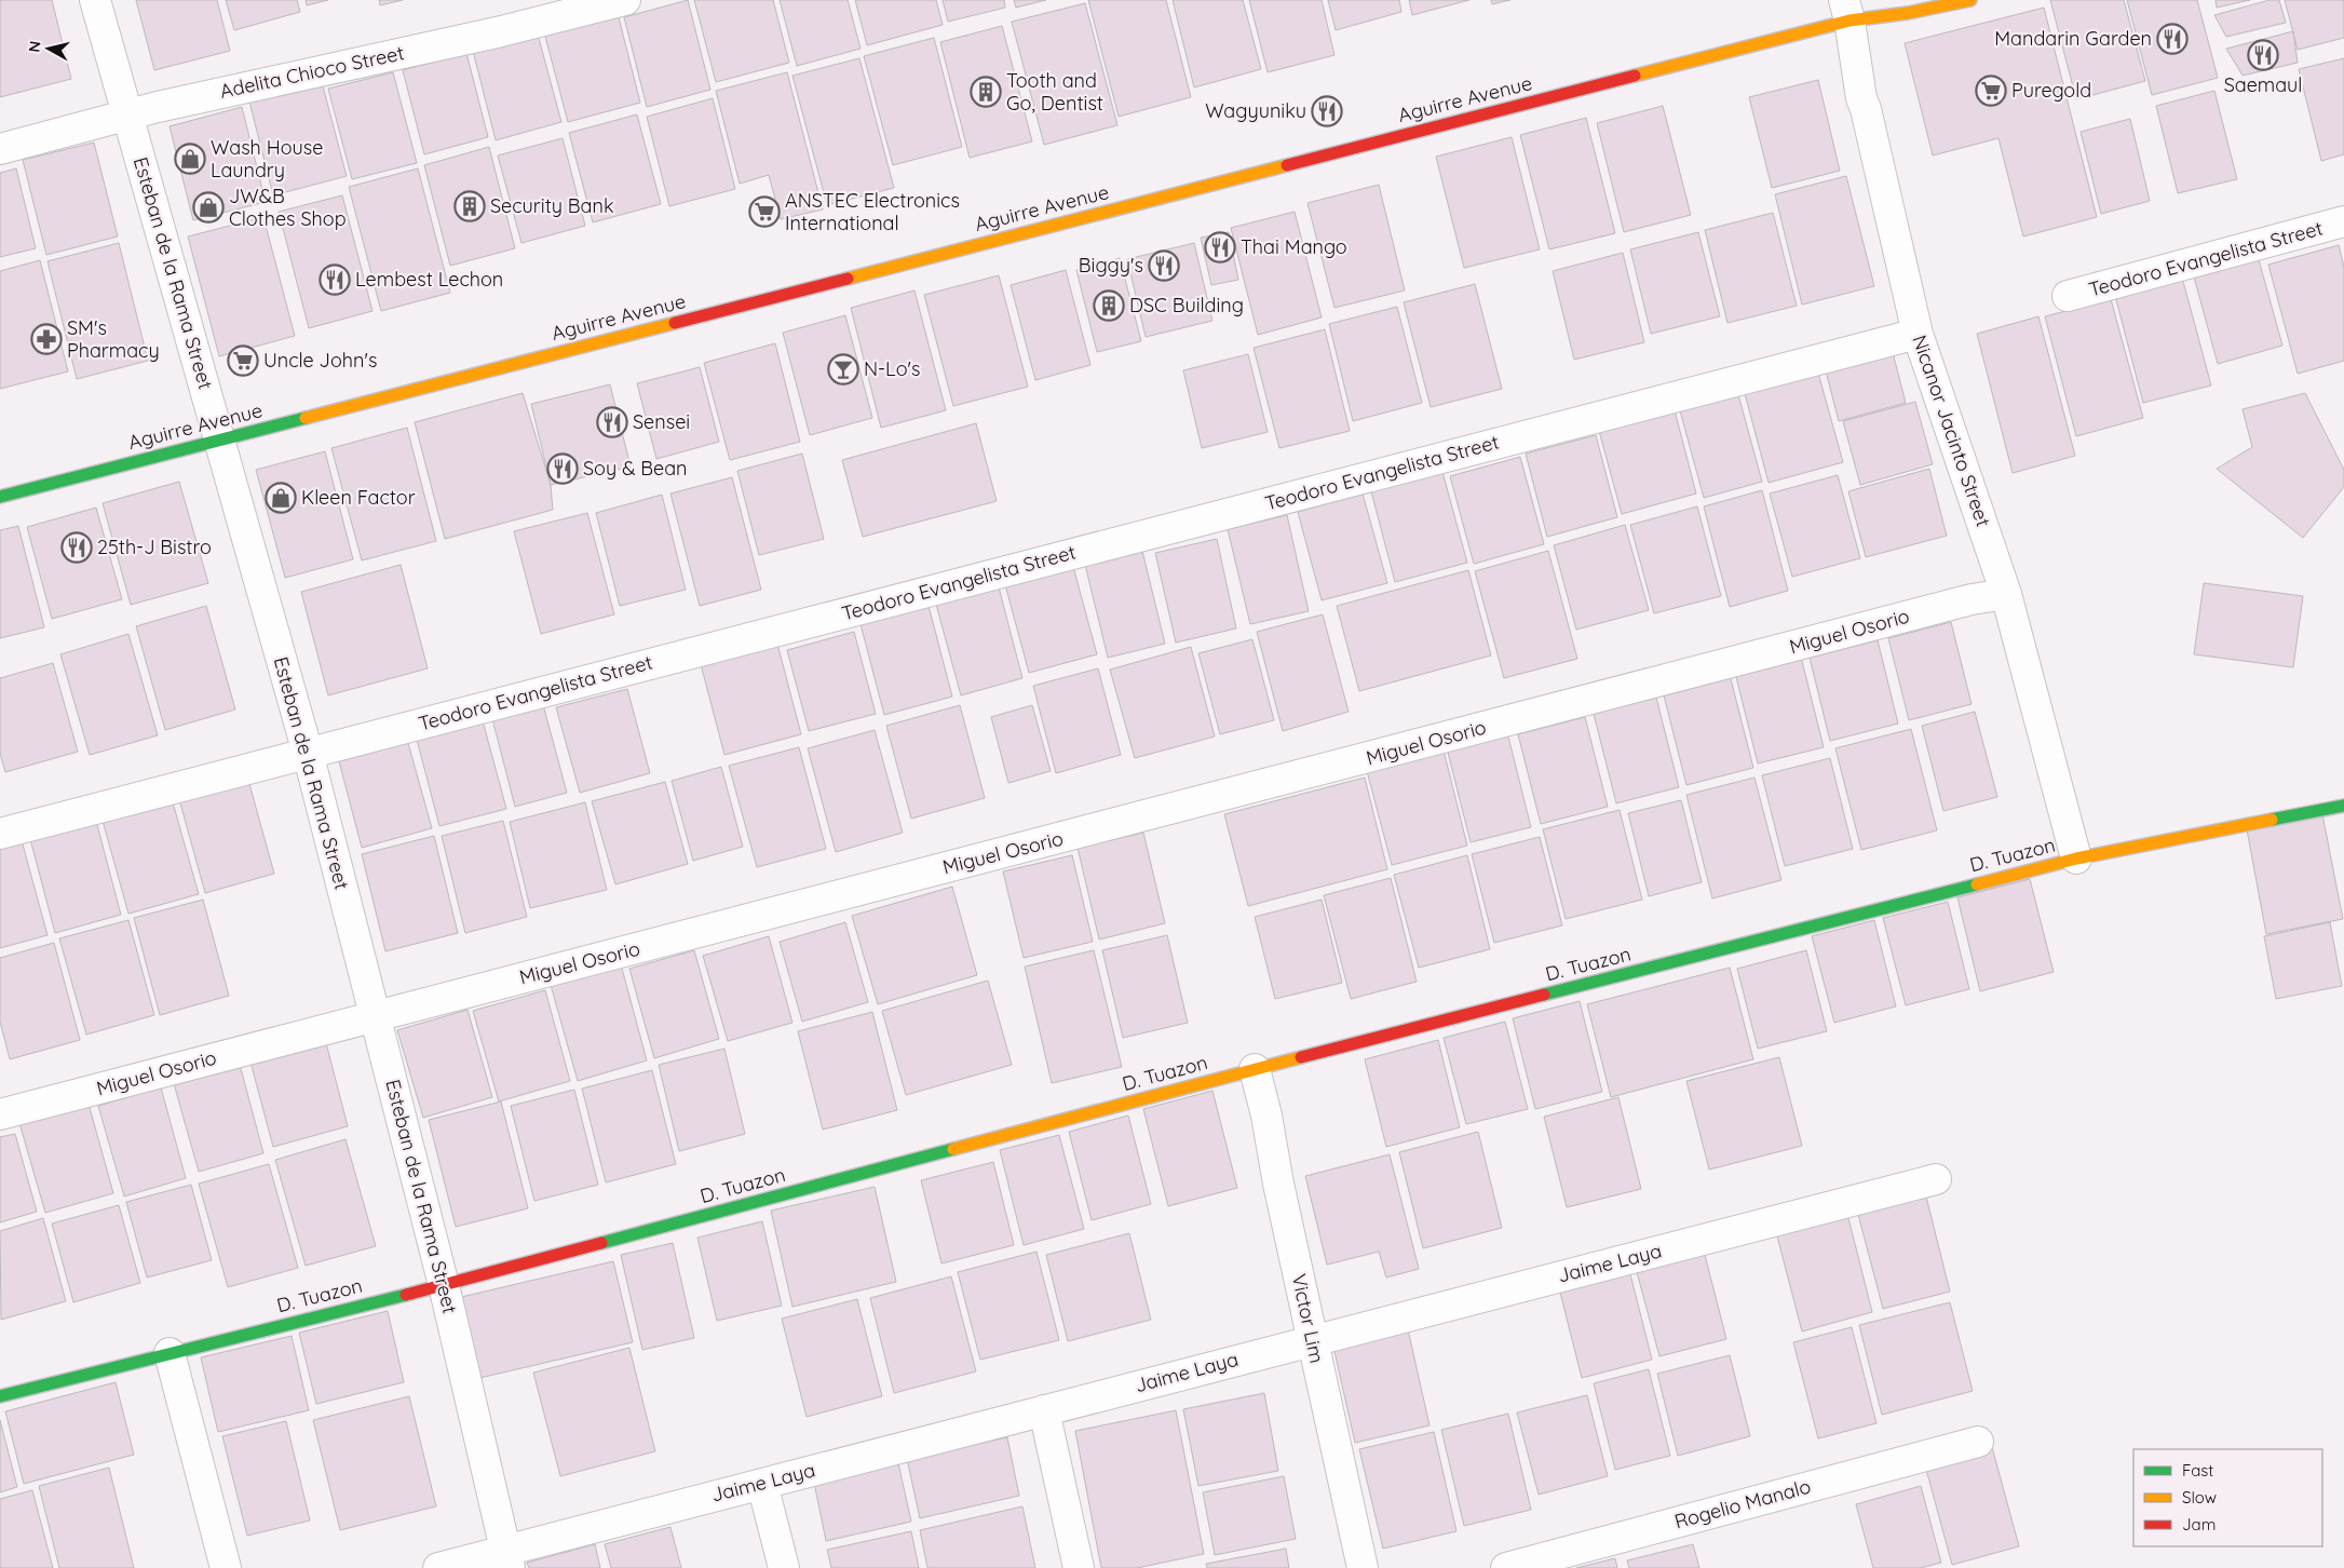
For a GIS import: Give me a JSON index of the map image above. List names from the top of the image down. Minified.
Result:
{"streets":{"street":["Adelita Chioco Street","Aguirre Avenue","Teodoro Evangelista Street","Esteban de la Rama Street","Nicanor Jacinto Street","Miguel Osorio","D. Tuazon","Jaime Laya","Victor Lim","Rogelio Manalo"]},"crossings":[["Adelita Chioco Street","Esteban de la Rama Street"],["Aguirre Avenue","Esteban de la Rama Street"],["Aguirre Avenue","Nicanor Jacinto Street"],["Teodoro Evangelista Street","Esteban de la Rama Street"],["Teodoro Evangelista Street","Nicanor Jacinto Street"],["Esteban de la Rama Street","Miguel Osorio"],["Esteban de la Rama Street","D. Tuazon"],["Esteban de la Rama Street","Jaime Laya"],["Nicanor Jacinto Street","Miguel Osorio"],["Nicanor Jacinto Street","D. Tuazon"],["D. Tuazon","Victor Lim"],["Jaime Laya","Victor Lim"]],"places":{"restaurant":["Mandarin Garden","Saemaul","Wagyuniku","Thai Mango","Biggy's","Lembest Lechon","Sensei","Soy & Bean","25th-J Bistro"],"supermarket":["Puregold","ANSTEC Electronics International","Uncle John's"],"building":["Tooth and Go, Dentist","Security Bank","DSC Building"],"shop":["Wash House Laundry","JW&B Clothes Shop","Kleen Factor"],"pharmacy":["SM's Pharmacy"],"bar":["N-Lo's"]},"legend":["Fast","Slow","Jam"],"north":"left"}
